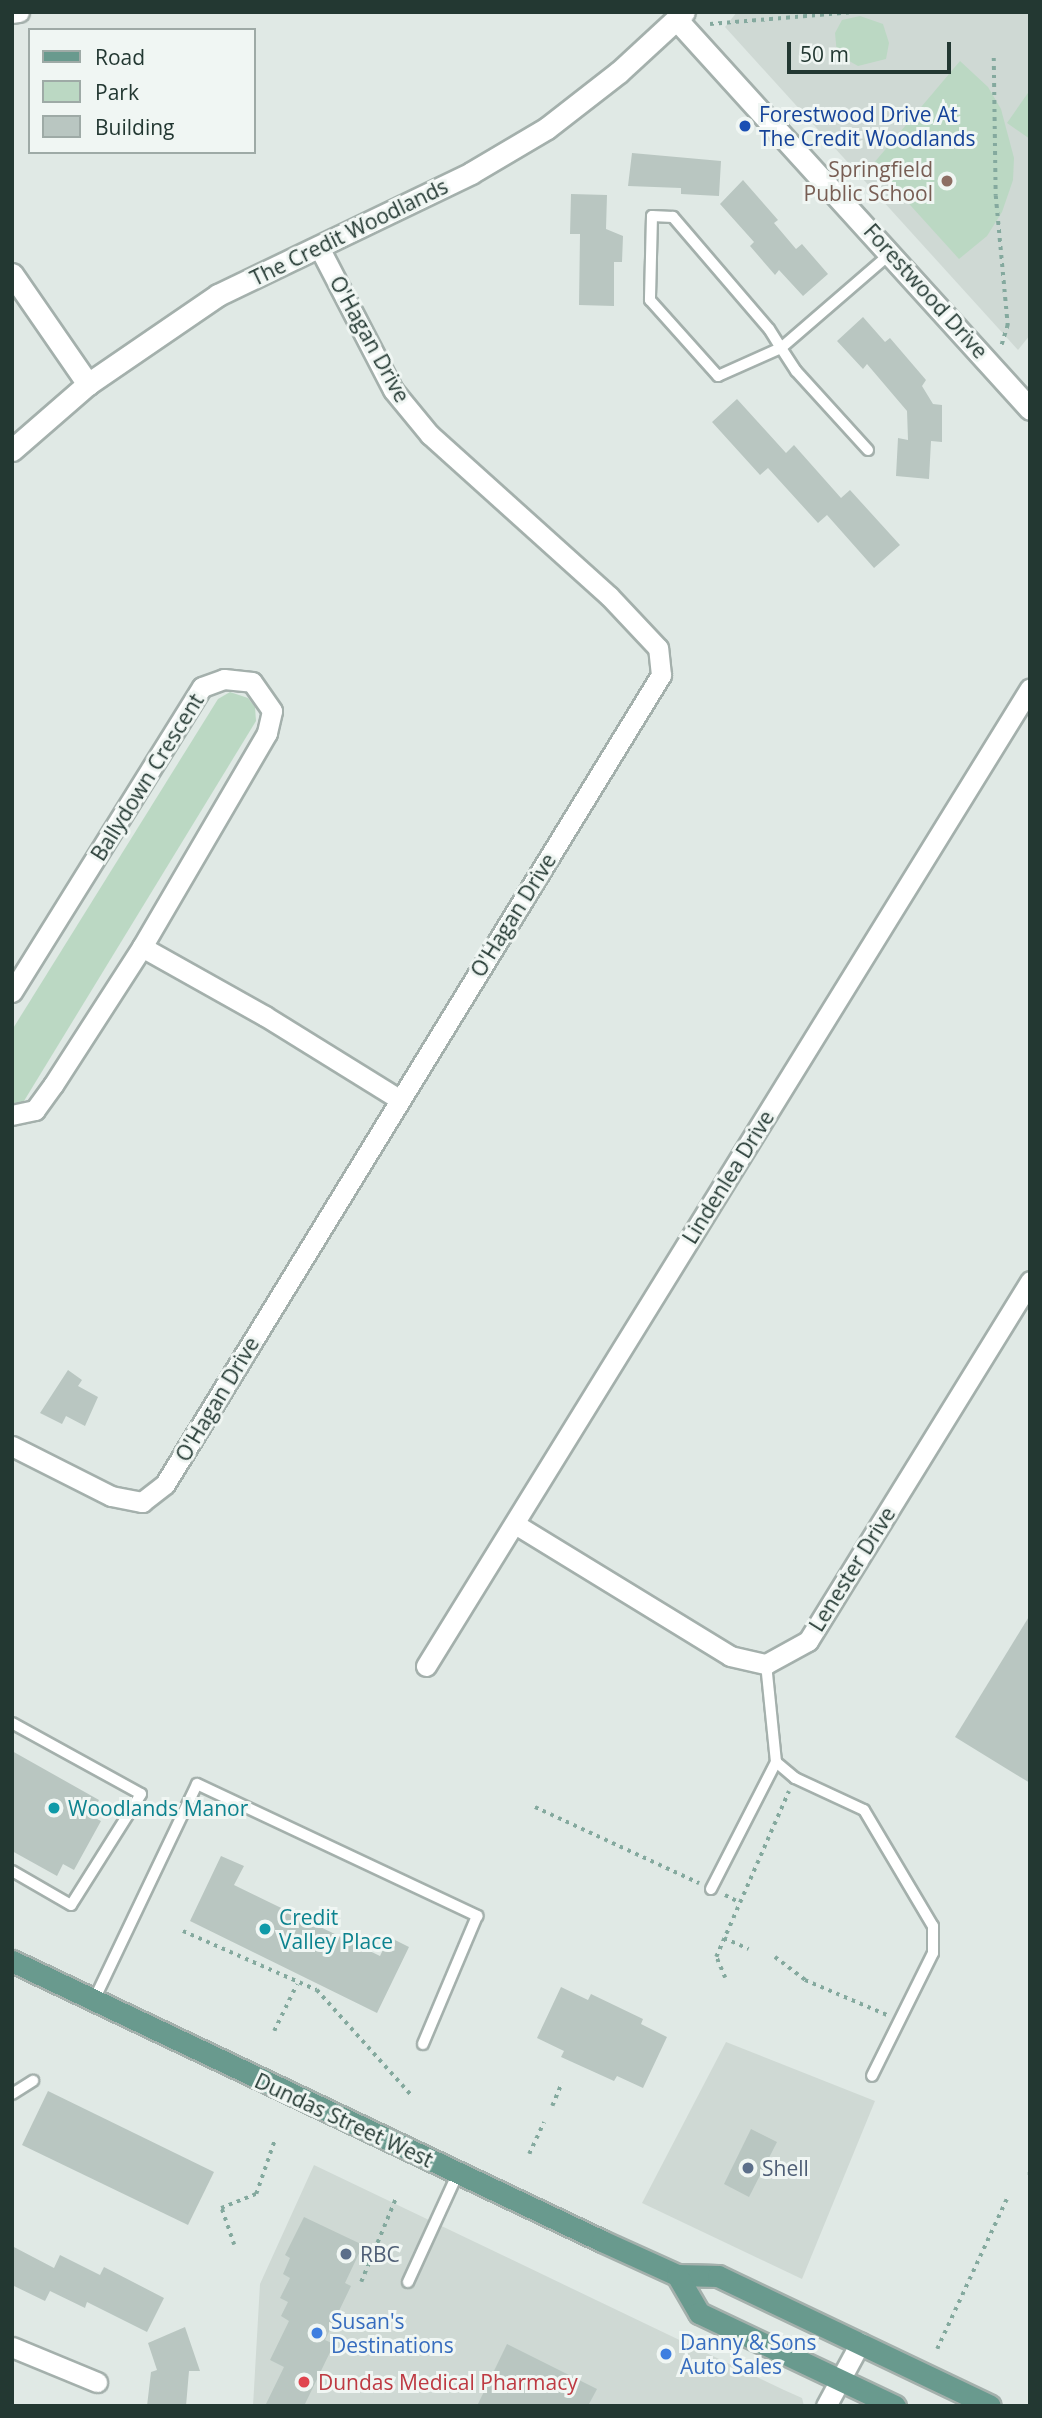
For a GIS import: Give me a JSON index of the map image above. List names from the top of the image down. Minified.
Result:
{"streets":{"main road":["Dundas Street West"],"street":["The Credit Woodlands","Forestwood Drive","O'Hagan Drive","Ballydown Crescent","Lindenlea Drive","Lenester Drive"]},"crossings":[["The Credit Woodlands","Forestwood Drive"],["The Credit Woodlands","O'Hagan Drive"]],"places":["Forestwood Drive At The Credit Woodlands","Springfield Public School","Woodlands Manor","Credit Valley Place","Shell","RBC","Susan's Destinations","Danny & Sons Auto Sales","Dundas Medical Pharmacy"],"legend":["Road","Park","Building"],"scale_bar":"50 m"}
